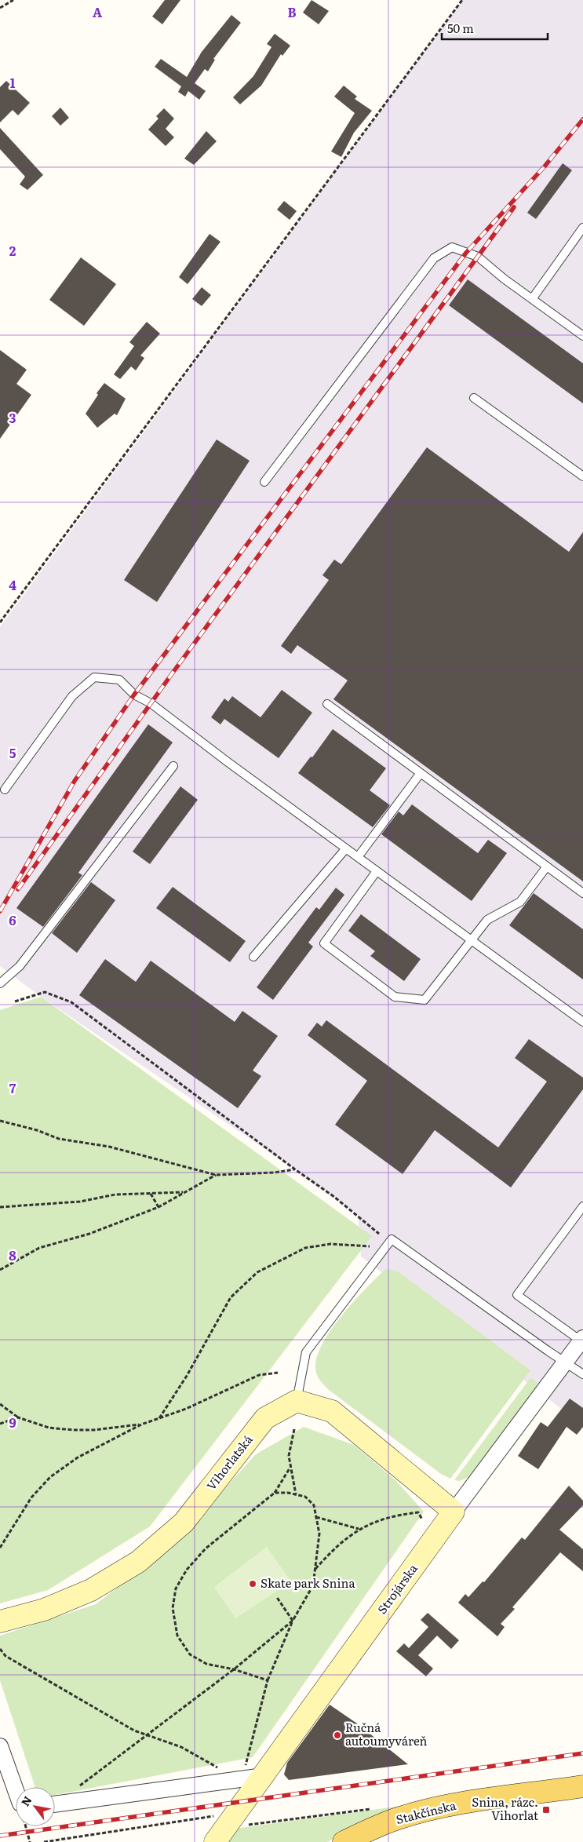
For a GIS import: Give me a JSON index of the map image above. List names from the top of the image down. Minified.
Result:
{"streets":{"main road":["Vihorlatská","Strojárska","Stakčínska"]},"places":{"other":["Skate park Snina","Ručná autoumyváreň"],"transit":["Snina, rázc. Vihorlat"]},"scale_bar":"50 m","north":"top left","grid":{"columns":["A","B"],"rows":["1","2","3","4","5","6","7","8","9"]}}
